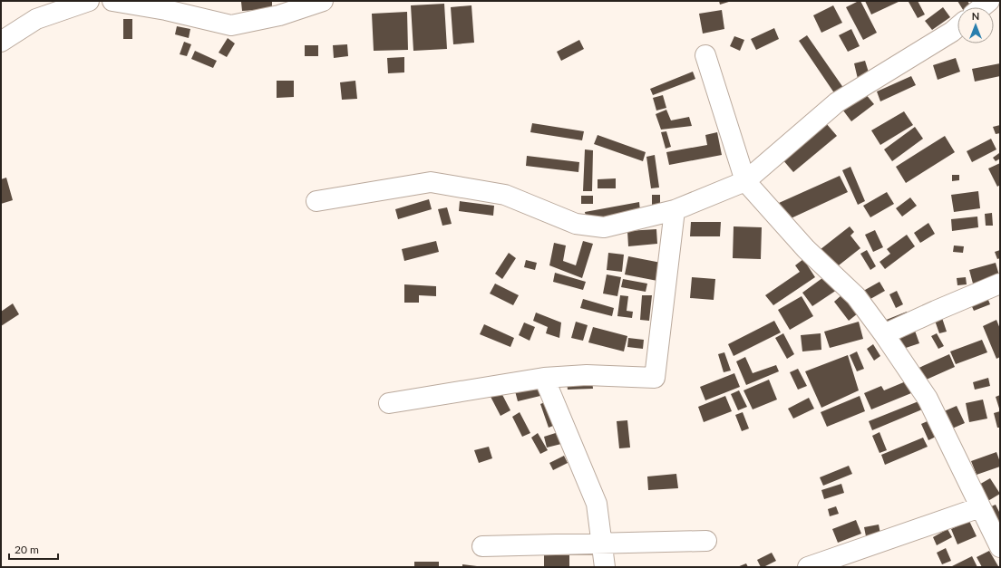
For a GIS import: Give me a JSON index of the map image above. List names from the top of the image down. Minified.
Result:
{"scale_bar":"20 m","north":"top"}
